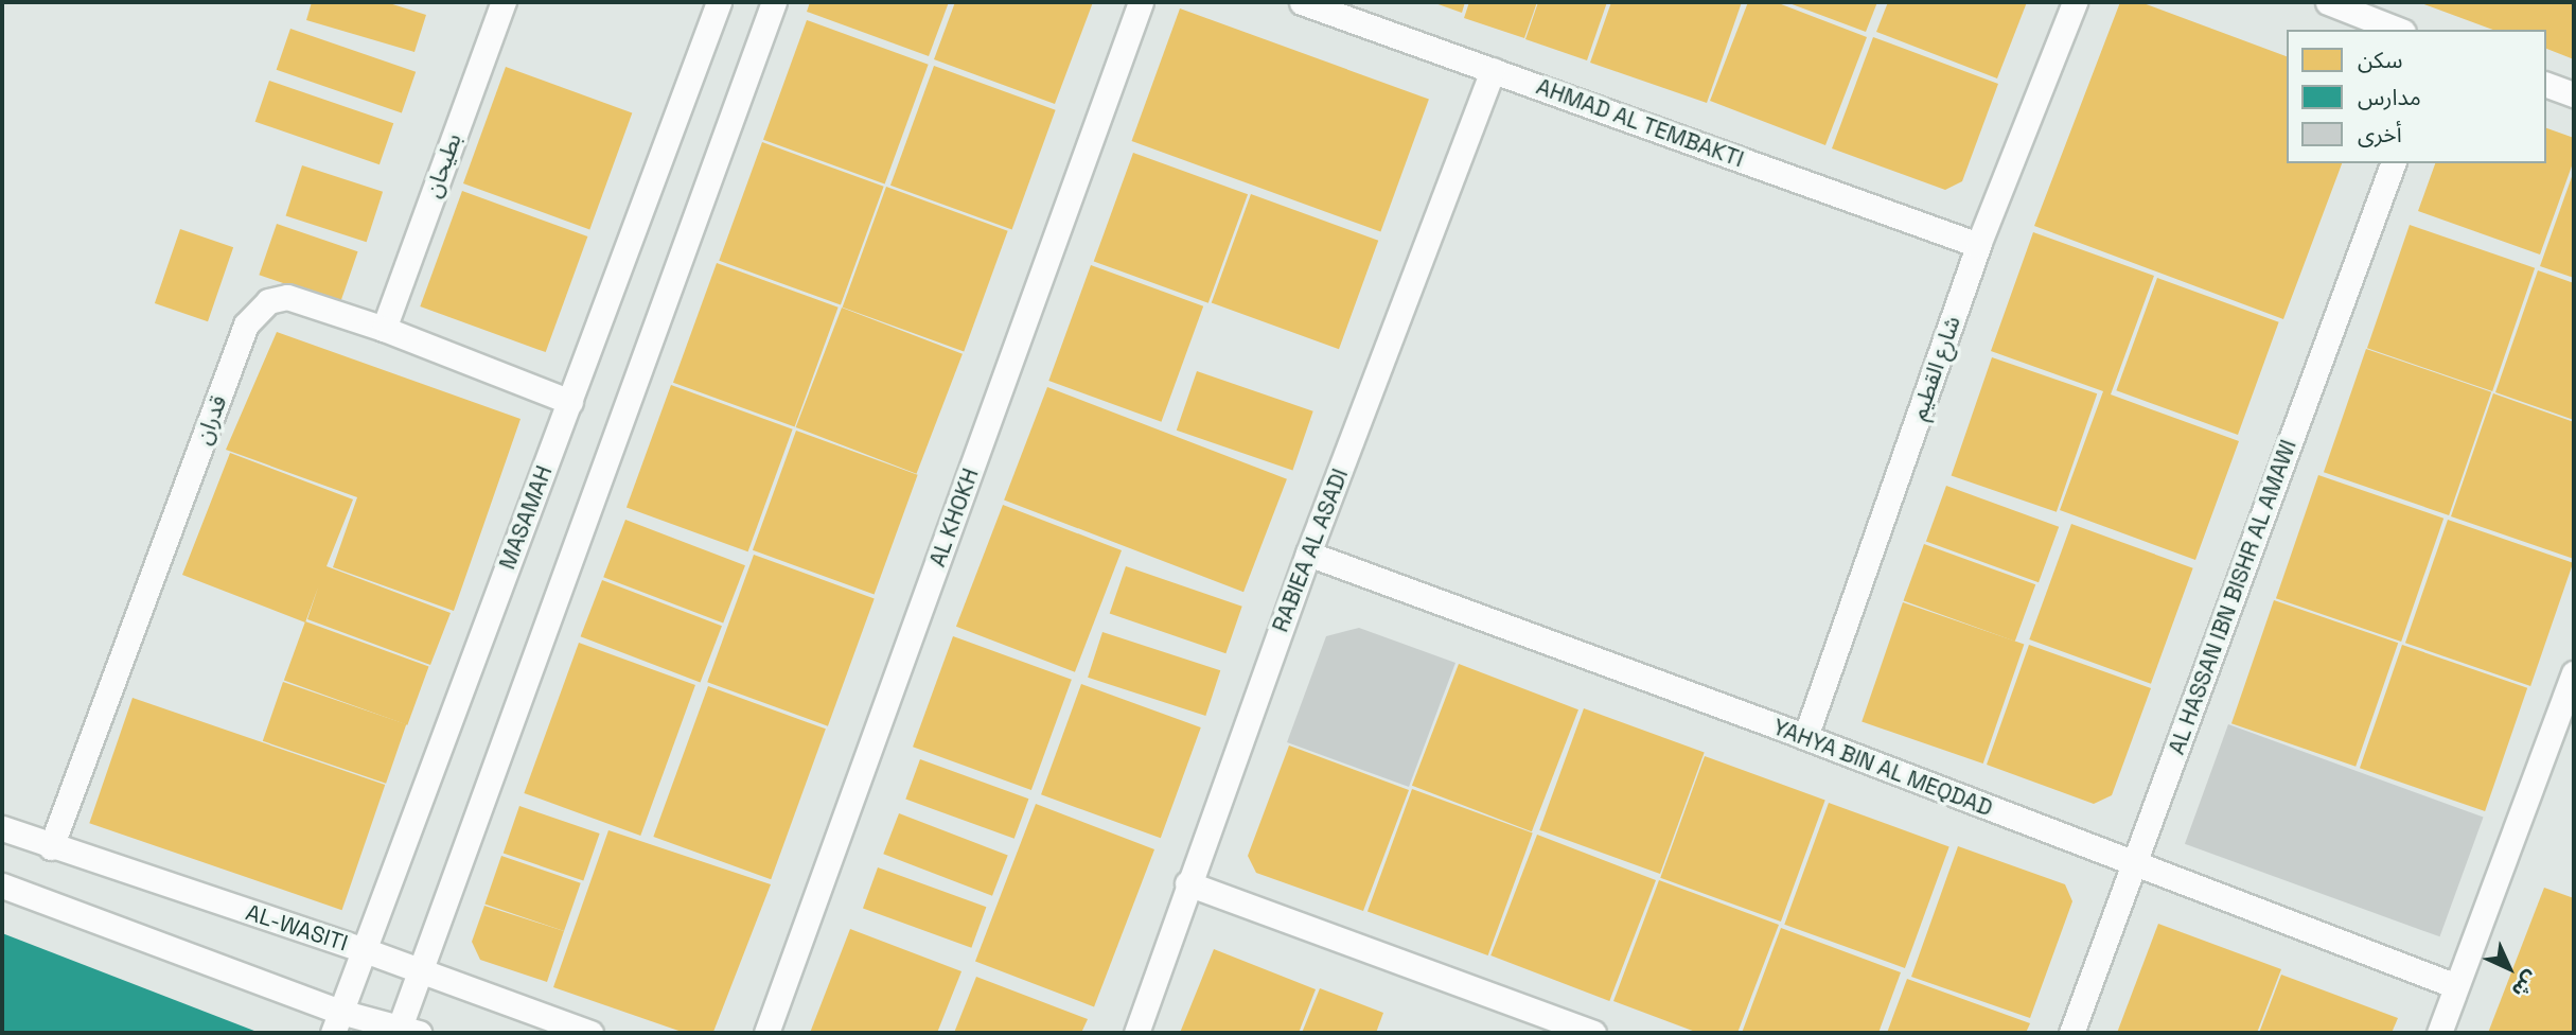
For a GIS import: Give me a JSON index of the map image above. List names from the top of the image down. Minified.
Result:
{"streets":{"street":["AHMAD AL TEMBAKTI","بطيحان","شارع القطيم","قدران","MASAMAH","AL KHOKH","RABIEA AL ASADI","AL HASSAN IBN BISHR AL AMAWI","YAHYA BIN AL MEQDAD","AL-WASITI"]},"crossings":[["AHMAD AL TEMBAKTI","شارع القطيم"],["AHMAD AL TEMBAKTI","RABIEA AL ASADI"],["بطيحان","قدران"],["شارع القطيم","YAHYA BIN AL MEQDAD"],["قدران","MASAMAH"],["قدران","AL-WASITI"],["MASAMAH","AL-WASITI"],["RABIEA AL ASADI","YAHYA BIN AL MEQDAD"],["AL HASSAN IBN BISHR AL AMAWI","YAHYA BIN AL MEQDAD"]],"legend":["سكن","مدارس","أخرى"],"north":"bottom right"}
